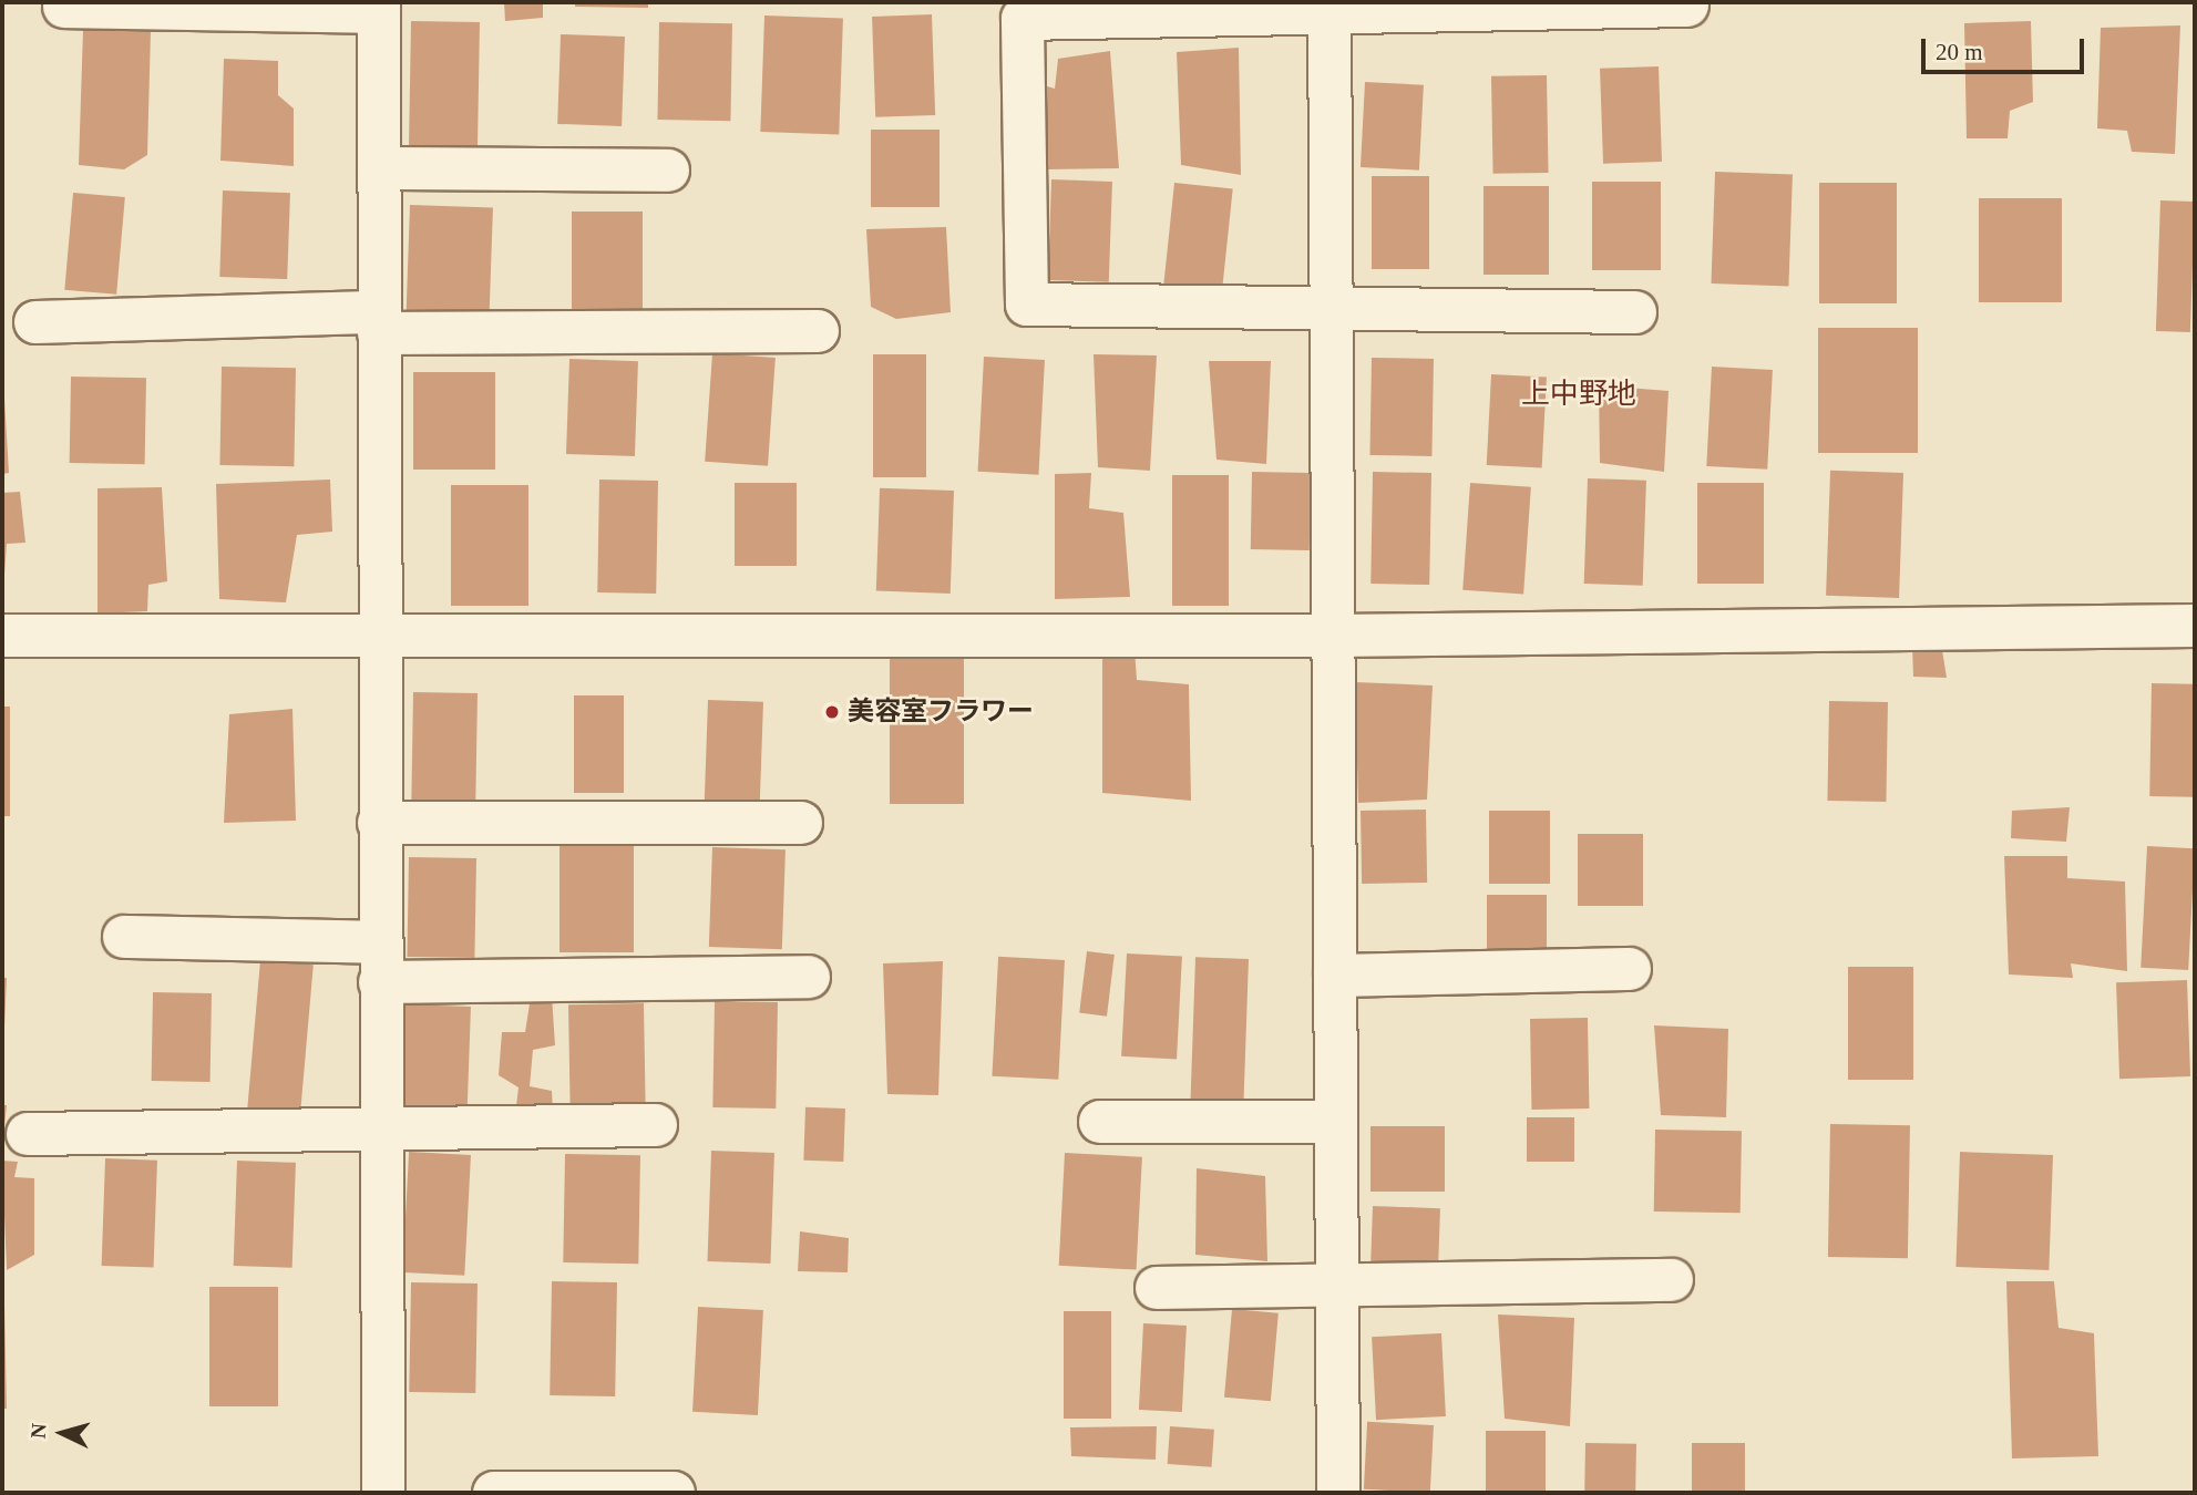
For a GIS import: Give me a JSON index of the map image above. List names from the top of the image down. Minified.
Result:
{"districts":["上中野地"],"places":["美容室フラワー"],"scale_bar":"20 m","north":"left"}
